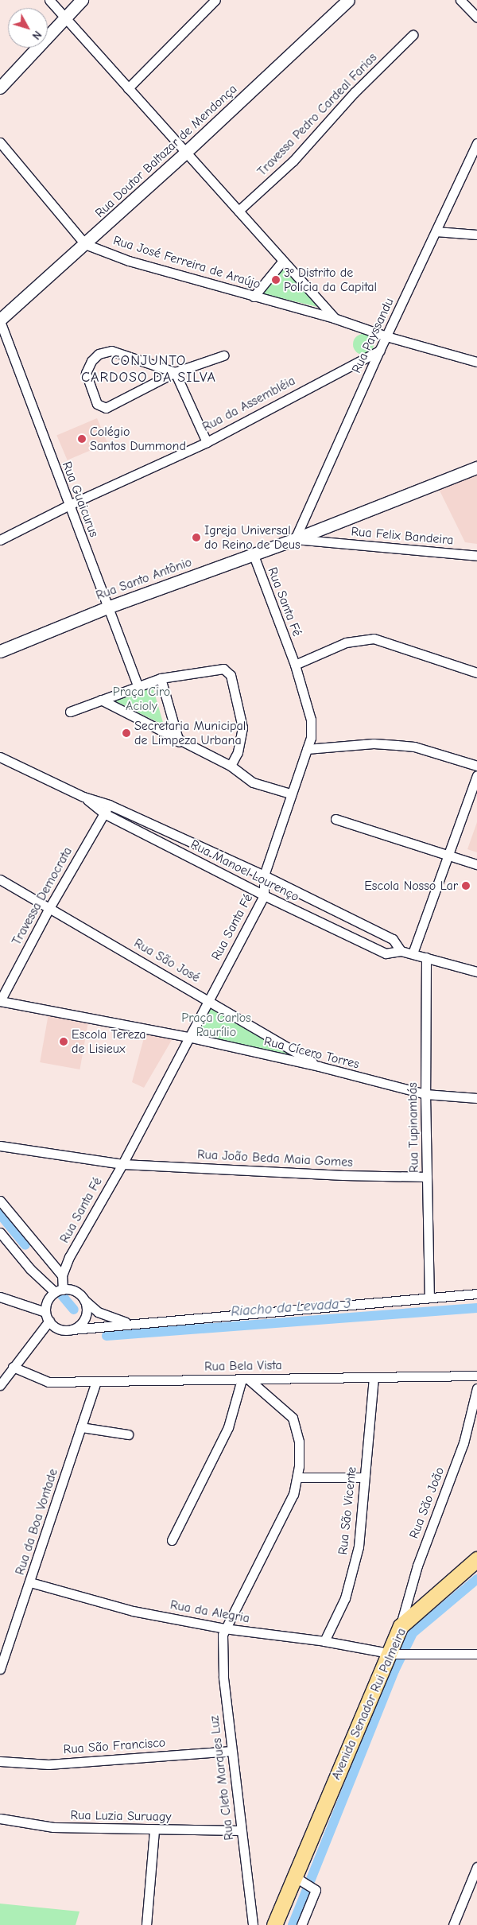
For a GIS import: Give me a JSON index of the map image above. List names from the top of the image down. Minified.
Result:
{"streets":{"main road":["Avenida Senador Rui Palmeira"],"street":["Travessa Pedro Cardeal Farias","Rua Doutor Baltazar de Mendonça","Rua José Ferreira de Araújo","Rua Payssandu","Rua da Assembléia","Rua Guaicurus","Rua Felix Bandeira","Rua Santo Antônio","Rua Santa Fé","Rua Manoel Lourenço","Travessa Democrata","Rua São José","Rua Cícero Torres","Rua Tupinambás","Rua João Beda Maia Gomes","Rua Bela Vista","Rua São João","Rua São Vicente","Rua da Boa Vontade","Rua da Alegria","Rua São Francisco","Rua Cleto Marques Luz","Rua Luzia Suruagy"]},"crossings":[["Rua Doutor Baltazar de Mendonça","Rua José Ferreira de Araújo"],["Rua Doutor Baltazar de Mendonça","Rua Guaicurus"],["Rua José Ferreira de Araújo","Rua Payssandu"],["Rua Payssandu","Rua da Assembléia"],["Rua Payssandu","Rua Felix Bandeira"],["Rua Payssandu","Rua Santo Antônio"],["Rua da Assembléia","Rua Guaicurus"],["Rua Guaicurus","Rua Santo Antônio"],["Rua Felix Bandeira","Rua Santo Antônio"],["Rua Santo Antônio","Rua Santa Fé"],["Rua Santa Fé","Rua Manoel Lourenço"],["Rua Santa Fé","Rua São José"],["Rua Santa Fé","Rua Cícero Torres"],["Rua Santa Fé","Rua João Beda Maia Gomes"],["Rua Manoel Lourenço","Travessa Democrata"],["Rua Manoel Lourenço","Rua Tupinambás"],["Travessa Democrata","Rua São José"],["Travessa Democrata","Rua Cícero Torres"],["Rua São José","Rua Cícero Torres"],["Rua Cícero Torres","Rua Tupinambás"],["Rua Tupinambás","Rua João Beda Maia Gomes"],["Rua Bela Vista","Rua São Vicente"],["Rua Bela Vista","Rua da Boa Vontade"],["Rua São João","Avenida Senador Rui Palmeira"],["Rua São Vicente","Rua da Alegria"],["Rua da Boa Vontade","Rua da Alegria"],["Rua da Alegria","Avenida Senador Rui Palmeira"],["Rua da Alegria","Rua Cleto Marques Luz"],["Rua São Francisco","Rua Cleto Marques Luz"],["Rua Cleto Marques Luz","Rua Luzia Suruagy"]],"districts":["CONJUNTO CARDOSO DA SILVA"],"water":["Riacho da Levada 3"],"parks":["Praça Ciro Acioly","Praça Carlos Paurílio"],"places":["3º Distrito de Polícia da Capital","Colégio Santos Dummond","Igreja Universal do Reino de Deus","Secretaria Municipal de Limpeza Urbana","Escola Nosso Lar","Escola Tereza de Lisieux"],"north":"bottom right"}
